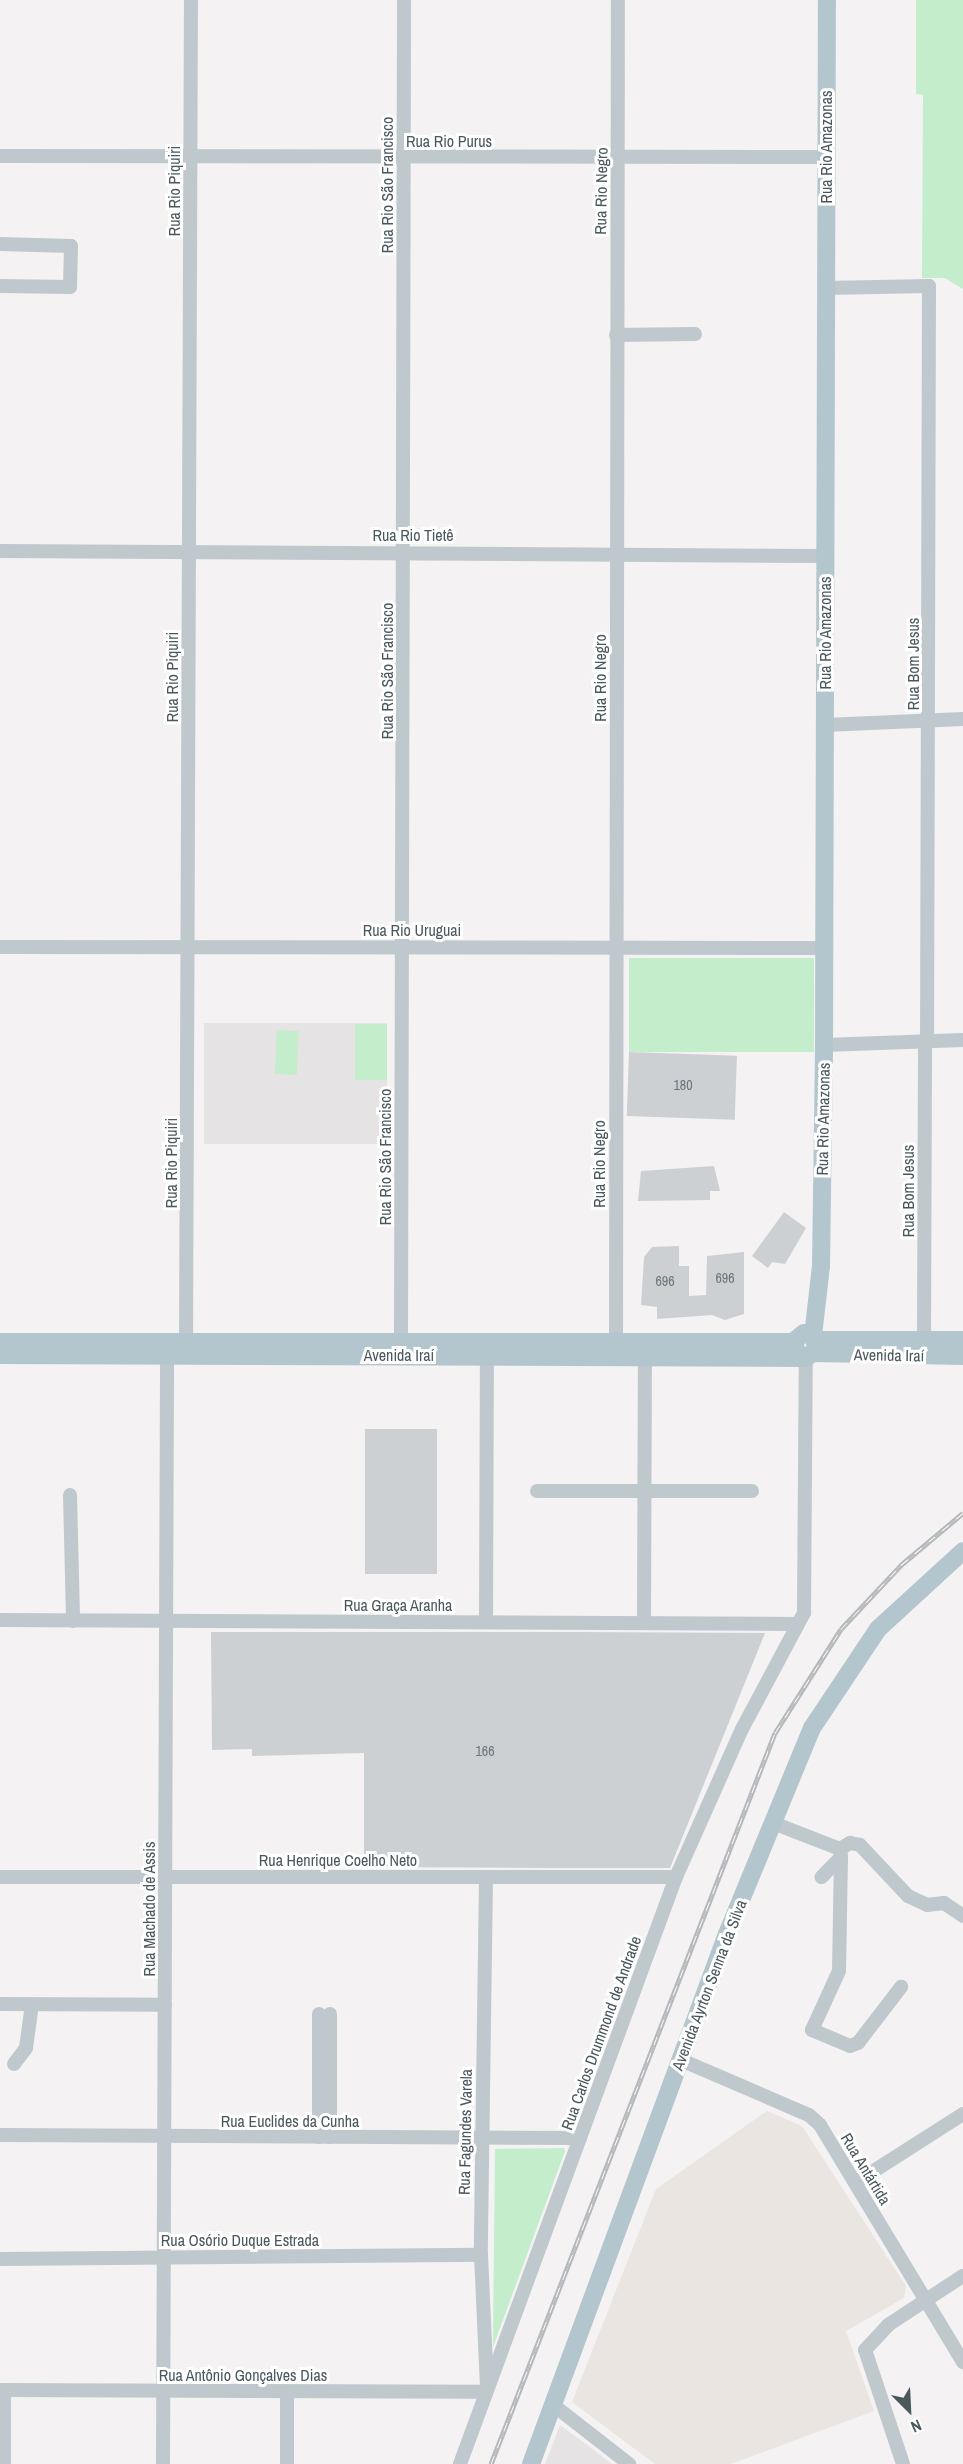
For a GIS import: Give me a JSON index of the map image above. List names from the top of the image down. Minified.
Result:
{"streets":{"main road":["Rua Rio Amazonas","Avenida Iraí","Avenida Ayrton Senna da Silva"],"street":["Rua Rio Purus","Rua Rio São Francisco","Rua Rio Piquiri","Rua Rio Negro","Rua Rio Tietê","Rua Bom Jesus","Rua Rio Uruguai","Rua Graça Aranha","Rua Henrique Coelho Neto","Rua Machado de Assis","Rua Carlos Drummond de Andrade","Rua Euclides da Cunha","Rua Fagundes Varela","Rua Antártida","Rua Osório Duque Estrada","Rua Antônio Gonçalves Dias"]},"crossings":[["Rua Rio Purus","Rua Rio Amazonas"],["Rua Rio Purus","Rua Rio São Francisco"],["Rua Rio Purus","Rua Rio Piquiri"],["Rua Rio Purus","Rua Rio Negro"],["Rua Rio Amazonas","Rua Rio Tietê"],["Rua Rio Amazonas","Rua Bom Jesus"],["Rua Rio Amazonas","Rua Rio Uruguai"],["Rua Rio Amazonas","Avenida Iraí"],["Rua Rio Amazonas","Rua Carlos Drummond de Andrade"],["Rua Rio São Francisco","Rua Rio Tietê"],["Rua Rio São Francisco","Rua Rio Uruguai"],["Rua Rio São Francisco","Avenida Iraí"],["Rua Rio Piquiri","Rua Rio Tietê"],["Rua Rio Piquiri","Rua Rio Uruguai"],["Rua Rio Piquiri","Avenida Iraí"],["Rua Rio Negro","Rua Rio Tietê"],["Rua Rio Negro","Rua Rio Uruguai"],["Rua Rio Negro","Avenida Iraí"],["Rua Bom Jesus","Avenida Iraí"],["Avenida Iraí","Rua Machado de Assis"],["Avenida Iraí","Rua Carlos Drummond de Andrade"],["Rua Graça Aranha","Rua Machado de Assis"],["Rua Graça Aranha","Rua Carlos Drummond de Andrade"],["Rua Henrique Coelho Neto","Rua Machado de Assis"],["Rua Henrique Coelho Neto","Rua Carlos Drummond de Andrade"],["Rua Henrique Coelho Neto","Rua Fagundes Varela"],["Rua Machado de Assis","Rua Euclides da Cunha"],["Rua Machado de Assis","Rua Osório Duque Estrada"],["Rua Machado de Assis","Rua Antônio Gonçalves Dias"],["Avenida Ayrton Senna da Silva","Rua Antártida"],["Rua Carlos Drummond de Andrade","Rua Euclides da Cunha"],["Rua Carlos Drummond de Andrade","Rua Fagundes Varela"],["Rua Carlos Drummond de Andrade","Rua Antônio Gonçalves Dias"],["Rua Euclides da Cunha","Rua Fagundes Varela"],["Rua Fagundes Varela","Rua Osório Duque Estrada"],["Rua Fagundes Varela","Rua Antônio Gonçalves Dias"]],"house_numbers":["180","696","696","166"],"north":"bottom right"}
